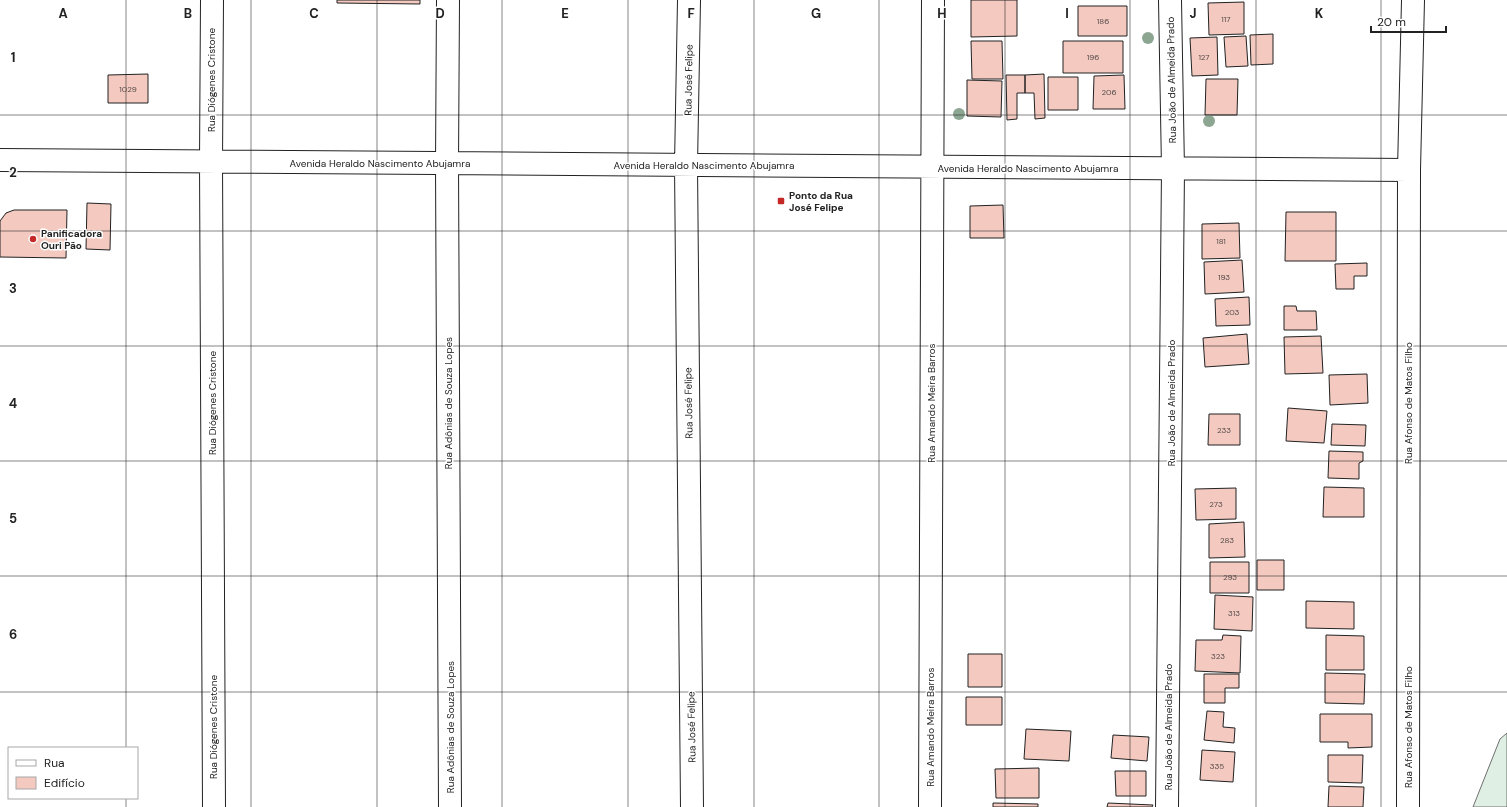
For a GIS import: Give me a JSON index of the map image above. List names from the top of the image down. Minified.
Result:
{"streets":{"street":["Rua Diógenes Cristone","Rua José Felipe","Rua João de Almeida Prado","Avenida Heraldo Nascimento Abujamra","Rua Adônias de Souza Lopes","Rua Amando Meira Barros","Rua Afonso de Matos Filho"]},"crossings":[["Rua Diógenes Cristone","Avenida Heraldo Nascimento Abujamra"],["Rua José Felipe","Avenida Heraldo Nascimento Abujamra"],["Rua João de Almeida Prado","Avenida Heraldo Nascimento Abujamra"],["Avenida Heraldo Nascimento Abujamra","Rua Adônias de Souza Lopes"],["Avenida Heraldo Nascimento Abujamra","Rua Amando Meira Barros"],["Avenida Heraldo Nascimento Abujamra","Rua Afonso de Matos Filho"]],"places":{"transit":["Ponto da Rua José Felipe"],"other":["Panificadora Ouri Pão"]},"house_numbers":["117","186","196","127","1029","206","181","193","203","233","273","283","293","313","323","335"],"legend":["Rua","Edifício"],"scale_bar":"20 m","grid":{"columns":["A","B","C","D","E","F","G","H","I","J","K"],"rows":["1","2","3","4","5","6"]}}
